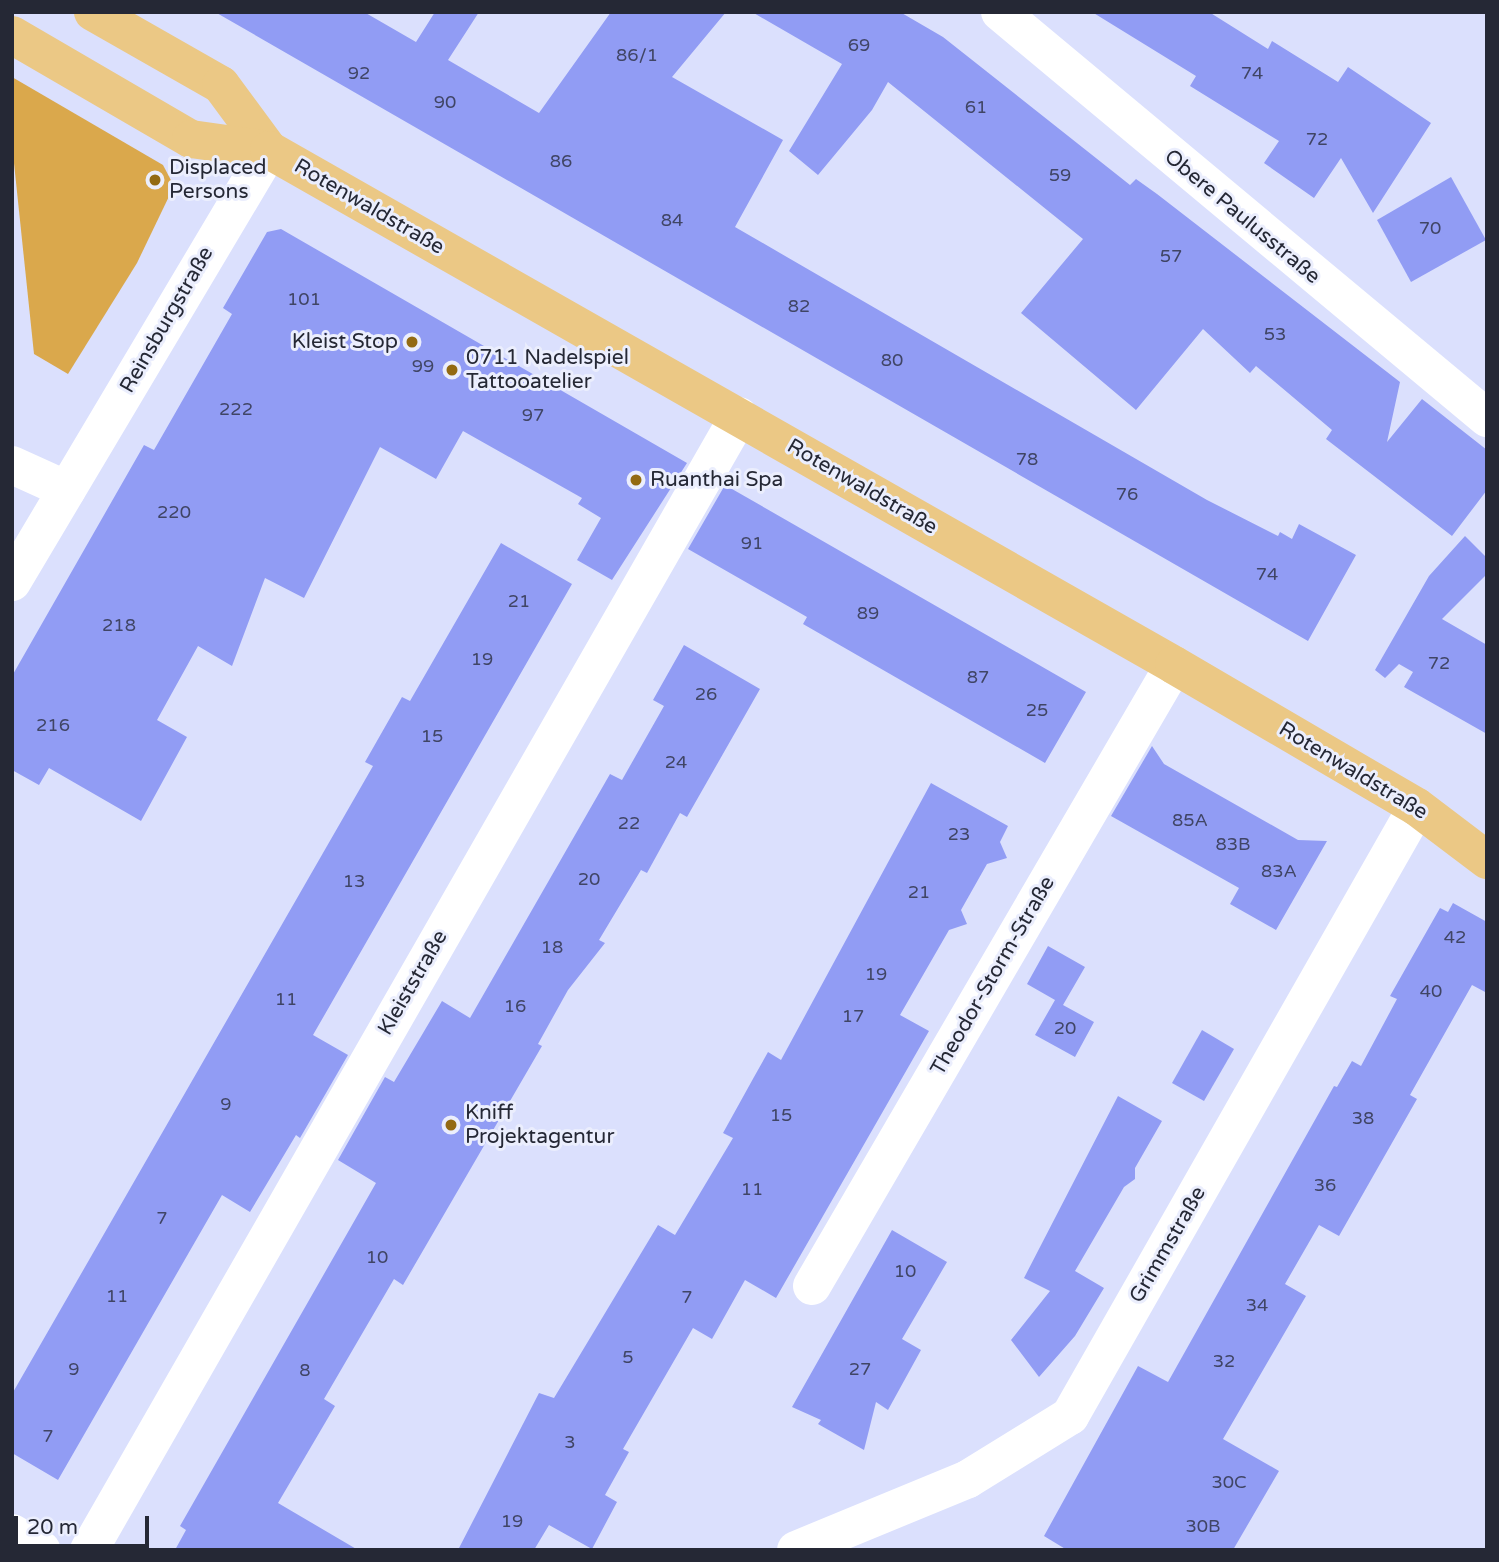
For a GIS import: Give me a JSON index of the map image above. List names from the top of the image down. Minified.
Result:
{"streets":{"main road":["Rotenwaldstraße"],"street":["Obere Paulusstraße","Reinsburgstraße","Theodor-Storm-Straße","Kleiststraße","Grimmstraße"]},"crossings":[["Rotenwaldstraße","Reinsburgstraße"],["Rotenwaldstraße","Theodor-Storm-Straße"],["Rotenwaldstraße","Kleiststraße"],["Rotenwaldstraße","Grimmstraße"]],"places":["Displaced Persons","Kleist Stop","0711 Nadelspiel Tattooatelier","Ruanthai Spa","Kniff Projektagentur"],"house_numbers":["69","86/1","92","74","90","61","72","86","59","84","70","57","101","82","53","80","99","222","97","78","76","220","91","74","21","89","218","19","72","87","26","25","216","15","24","85A","22","23","83B","83A","20","13","21","42","18","19","40","11","16","17","20","9","15","38","36","11","7","10","10","11","7","34","5","32","9","27","8","7","3","30C","19","30B"],"scale_bar":"20 m"}
